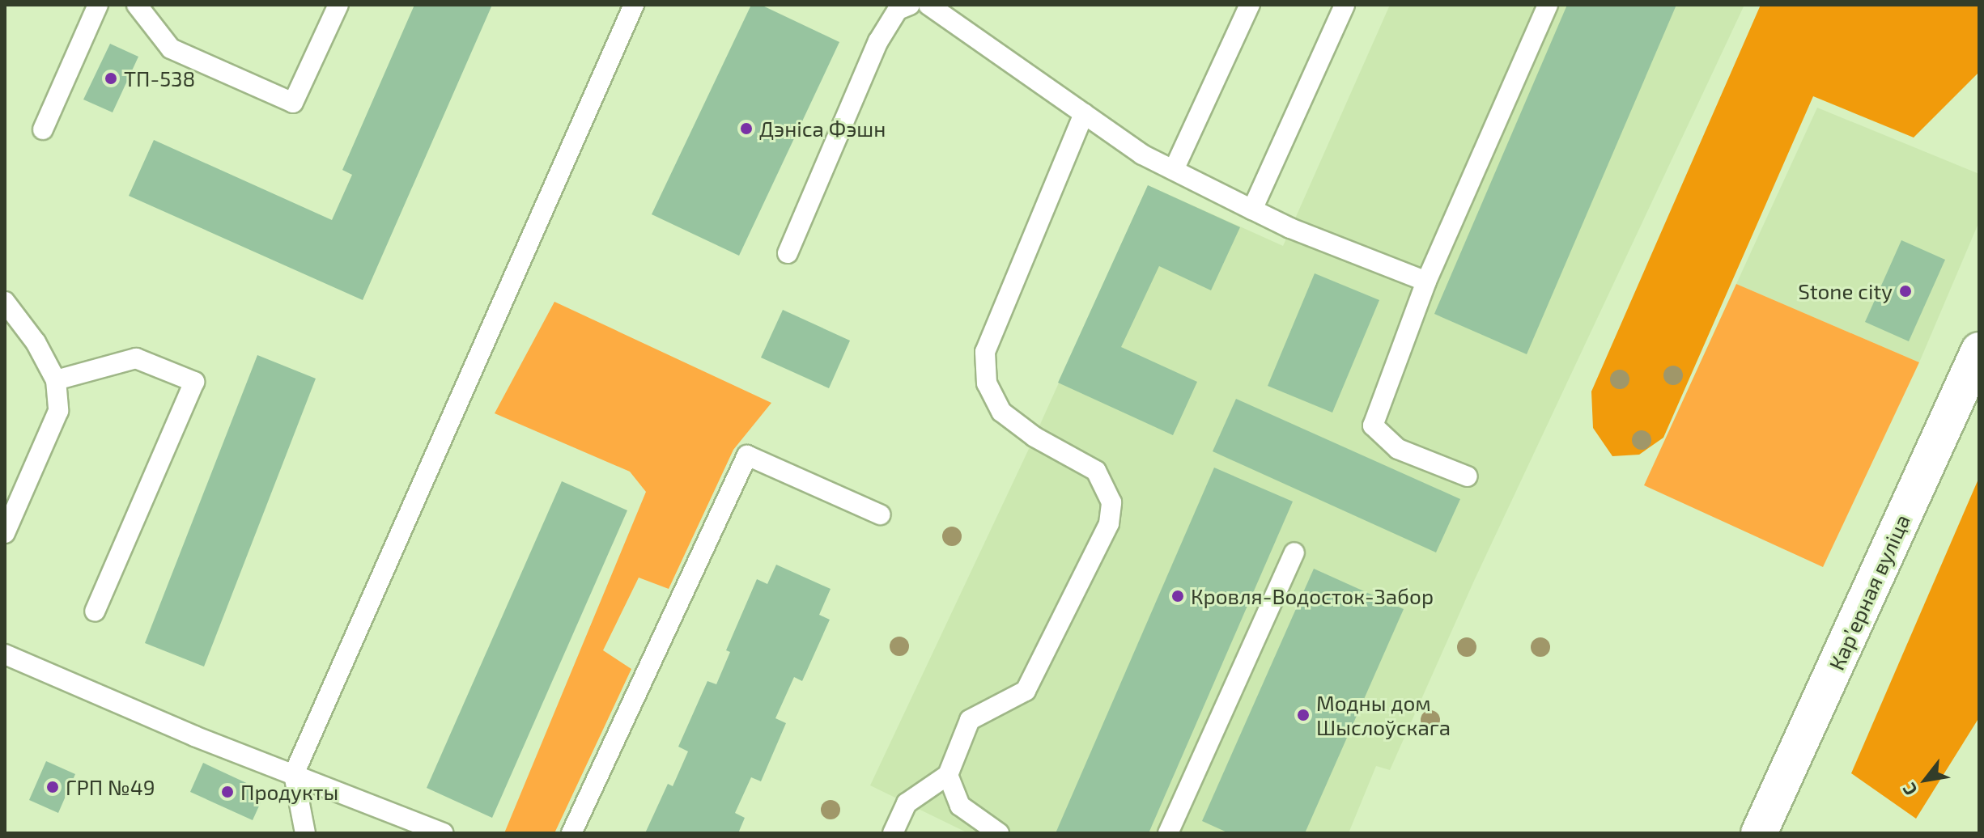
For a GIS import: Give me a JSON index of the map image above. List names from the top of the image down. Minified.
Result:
{"streets":{"street":["Карʼерная вуліца"]},"places":["ТП-538","Дэніса Фэшн","Stone city","Кровля-Водосток-Забор","Модны дом Шыслоўскага","ГРП №49","Продукты"],"north":"bottom left"}
